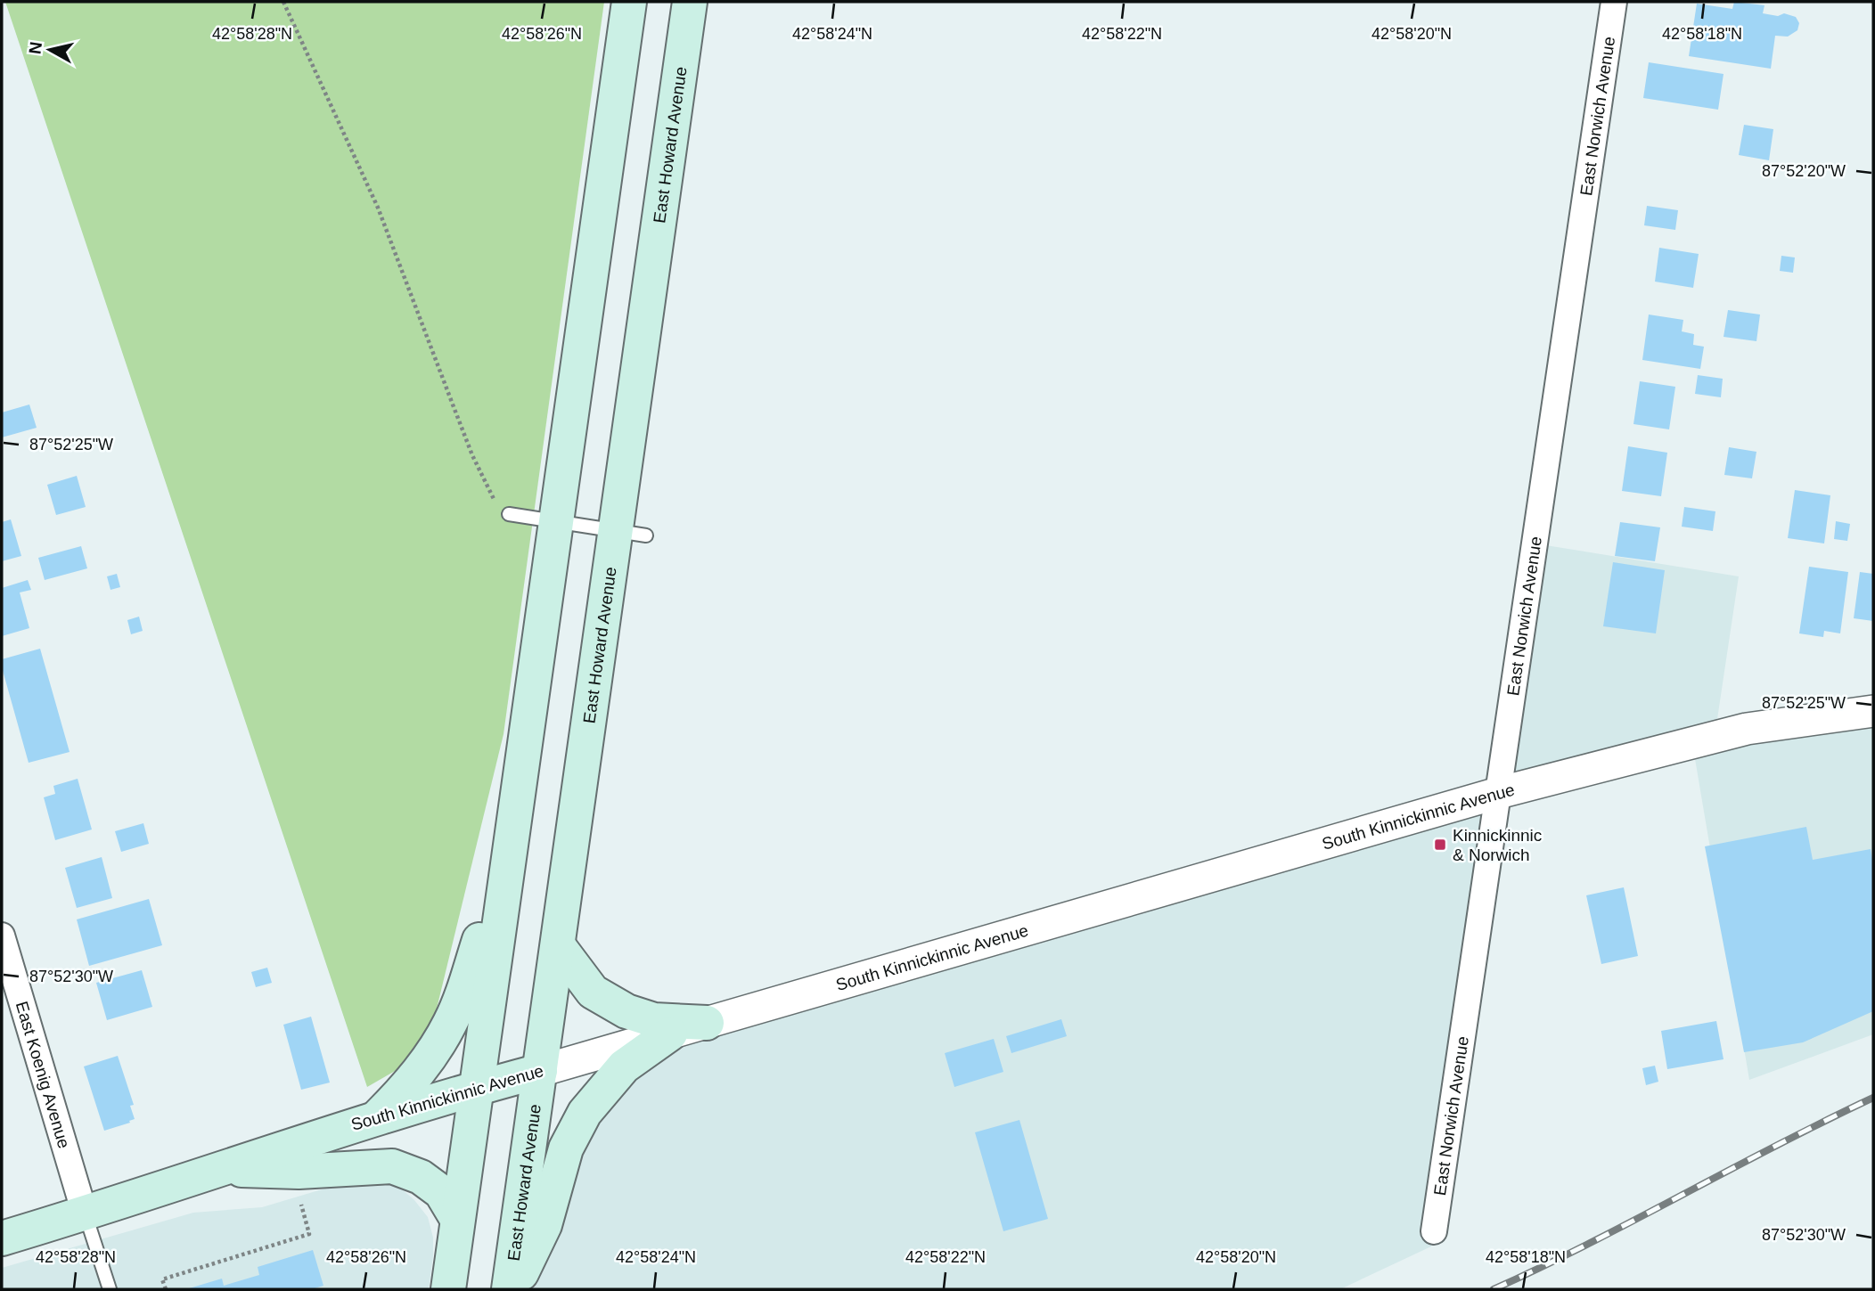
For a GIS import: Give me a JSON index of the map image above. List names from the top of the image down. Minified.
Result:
{"streets":{"main road":["East Howard Avenue","South Kinnickinnic Avenue"],"street":["East Norwich Avenue","East Koenig Avenue"]},"crossings":[["East Norwich Avenue","South Kinnickinnic Avenue"],["East Howard Avenue","South Kinnickinnic Avenue"],["South Kinnickinnic Avenue","East Koenig Avenue"]],"places":{"transit":["Kinnickinnic & Norwich"]},"north":"left","coordinates":["42°58'28\"N","42°58'26\"N","42°58'24\"N","42°58'22\"N","42°58'20\"N","42°58'18\"N","87°52'20\"W","87°52'25\"W","87°52'30\"W"]}
